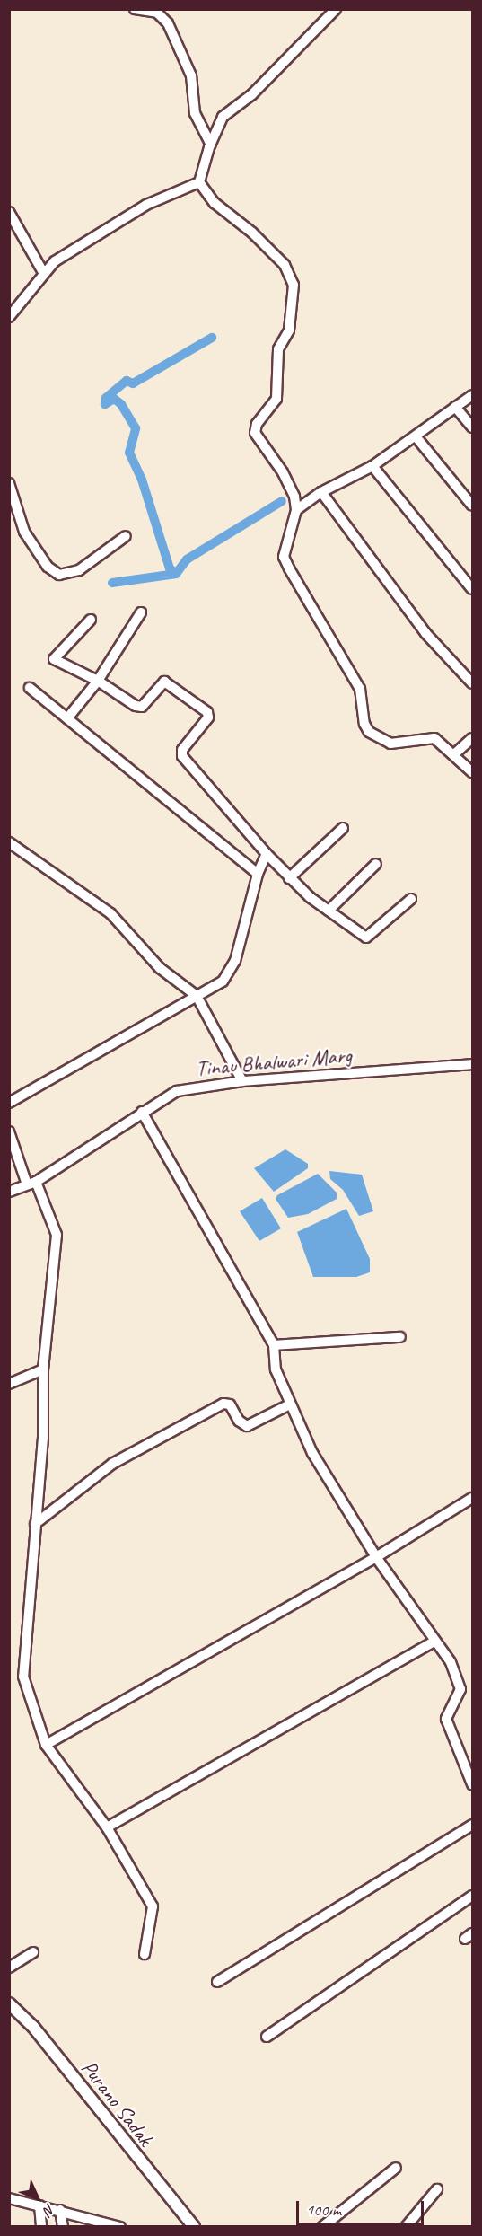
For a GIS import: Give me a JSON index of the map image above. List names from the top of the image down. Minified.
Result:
{"streets":{"main road":["Purano Sadak"],"street":["Tinau Bhalwari Marg"]},"scale_bar":"100 m","north":"bottom right"}
